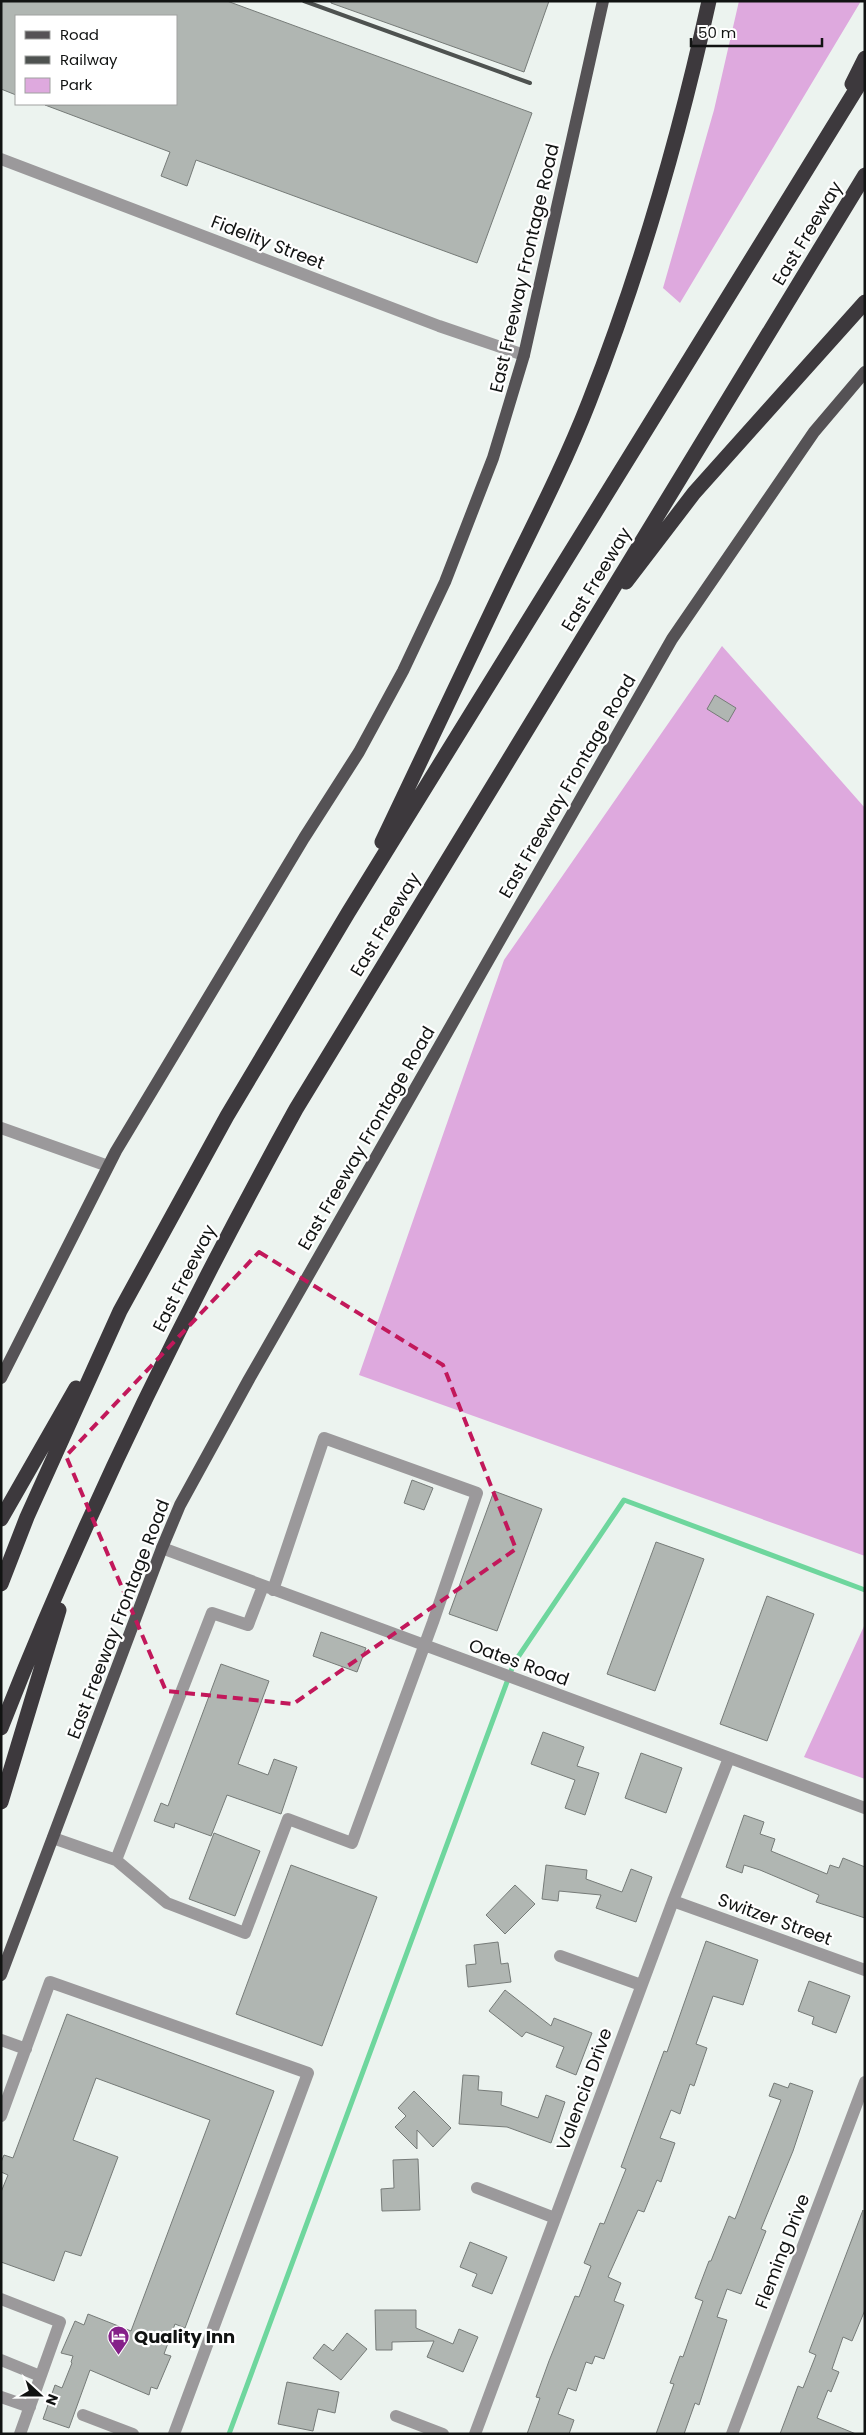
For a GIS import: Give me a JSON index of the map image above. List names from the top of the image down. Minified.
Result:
{"streets":{"highway":["East Freeway"],"main road":["East Freeway Frontage Road"],"street":["Fidelity Street","Oates Road","Switzer Street","Valencia Drive","Fleming Drive"]},"crossings":[["Fidelity Street","East Freeway Frontage Road"],["East Freeway Frontage Road","Oates Road"],["Oates Road","Valencia Drive"],["Switzer Street","Valencia Drive"]],"places":{"hotel":["Quality Inn"]},"legend":["Road","Railway","Park"],"scale_bar":"50 m","north":"right"}
